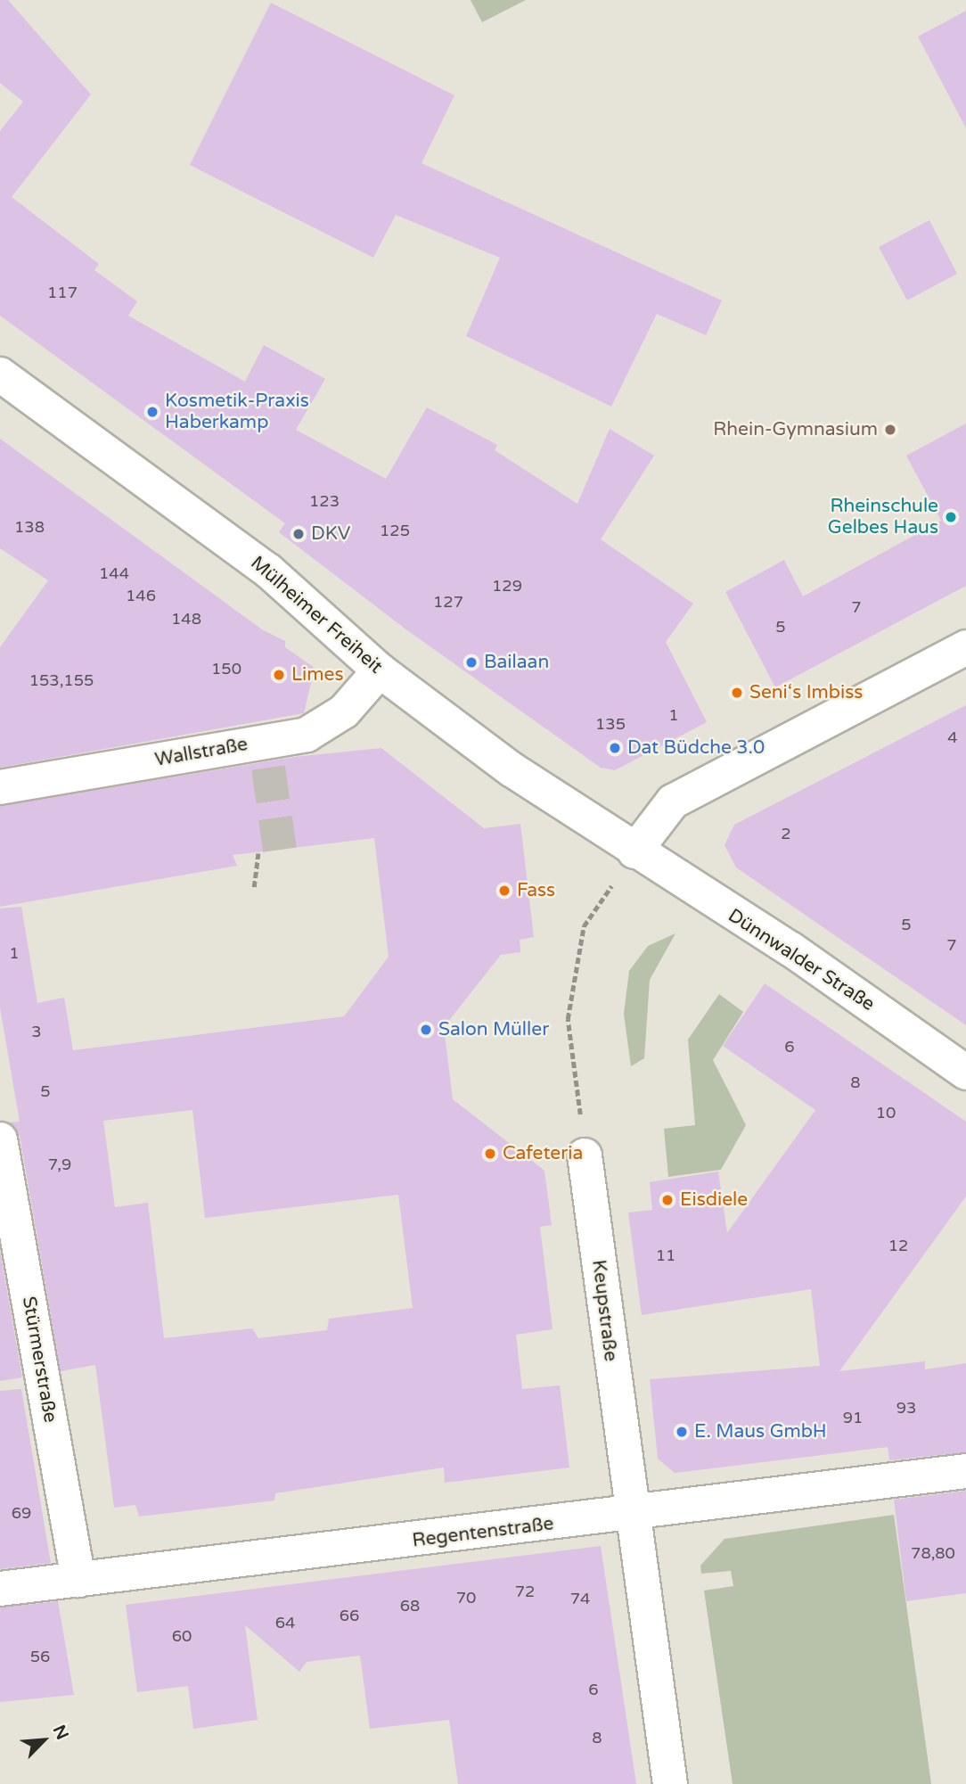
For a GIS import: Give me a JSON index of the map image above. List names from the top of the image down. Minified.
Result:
{"streets":{"street":["Mülheimer Freiheit","Wallstraße","Dünnwalder Straße","Keupstraße","Stürmerstraße","Regentenstraße"]},"crossings":[["Mülheimer Freiheit","Wallstraße"],["Mülheimer Freiheit","Dünnwalder Straße"],["Keupstraße","Regentenstraße"],["Stürmerstraße","Regentenstraße"]],"places":["Kosmetik-Praxis Haberkamp","Rhein-Gymnasium","Rheinschule Gelbes Haus","DKV","Bailaan","Limes","Seni‘s Imbiss","Dat Büdche 3.0","Fass","Salon Müller","Cafeteria","Eisdiele","E. Maus GmbH"],"house_numbers":["117","123","138","125","144","129","146","127","7","148","5","150","153,155","1","135","4","2","5","7","1","3","6","8","5","10","7,9","12","11","93","91","69","78,80","72","70","74","68","66","64","60","56","6","8"],"north":"top right"}
